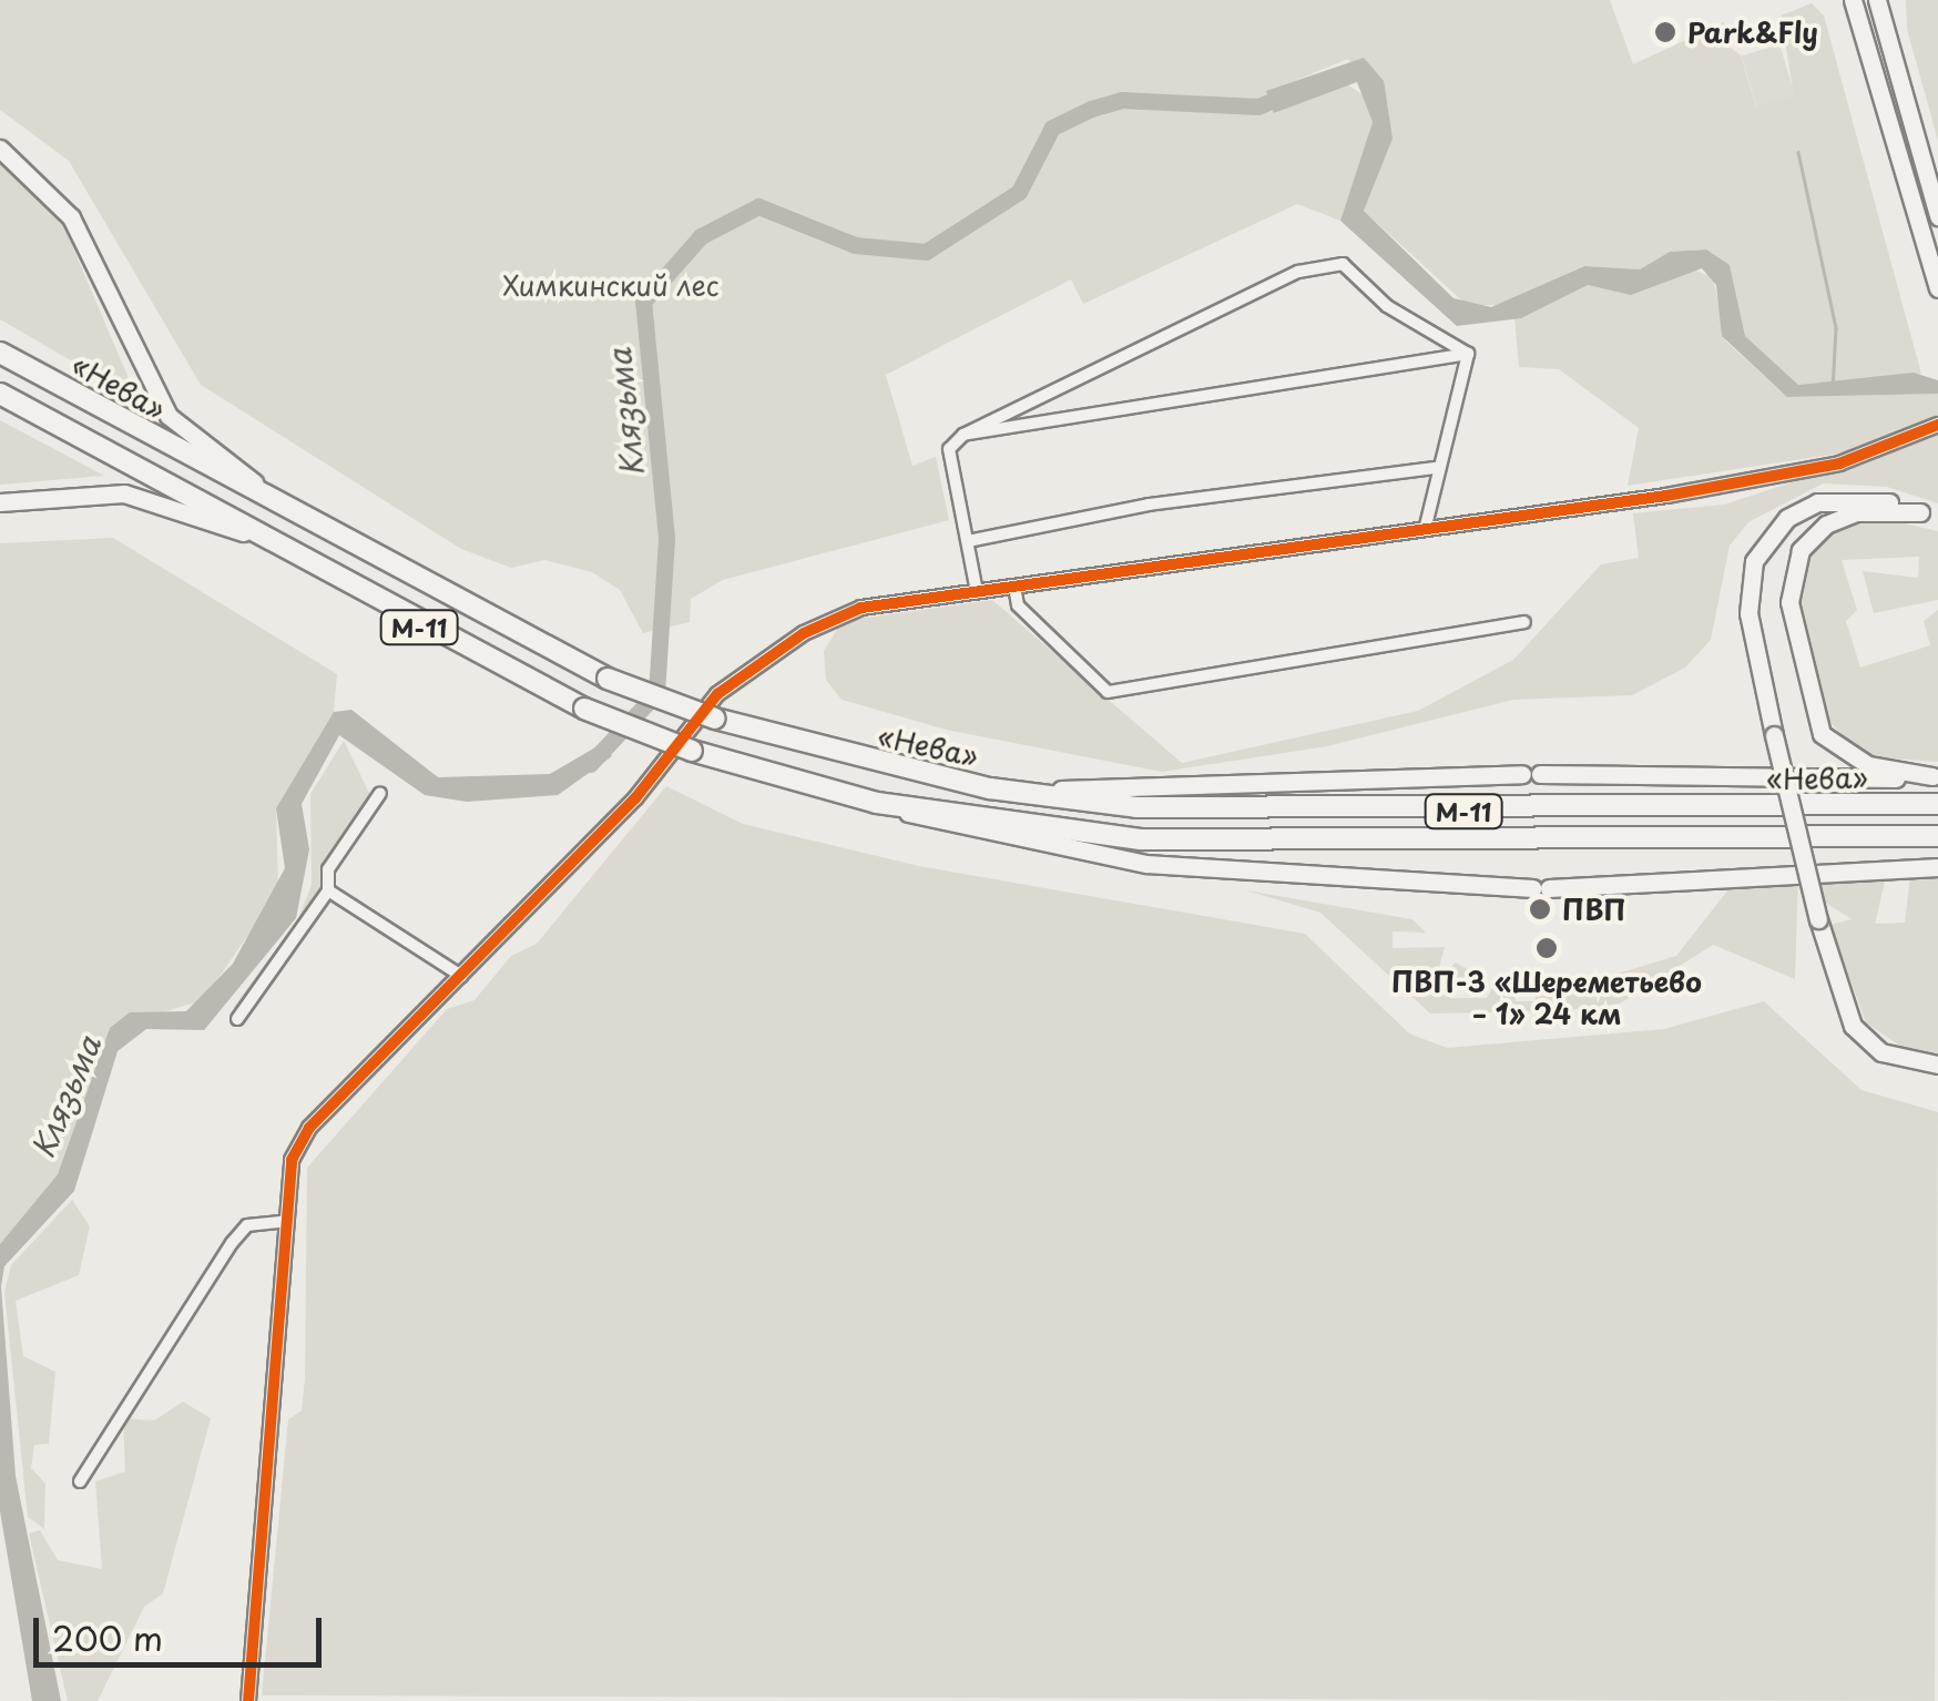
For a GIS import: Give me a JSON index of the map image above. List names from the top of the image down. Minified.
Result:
{"streets":{"highway":["«Нева»","М-11"]},"crossings":[["«Нева»","М-11"]],"water":["Клязьма"],"parks":["Химкинский лес"],"places":["Park&Fly","ПВП","ПВП-3 «Шереметьево – 1» 24 км"],"scale_bar":"200 m"}
